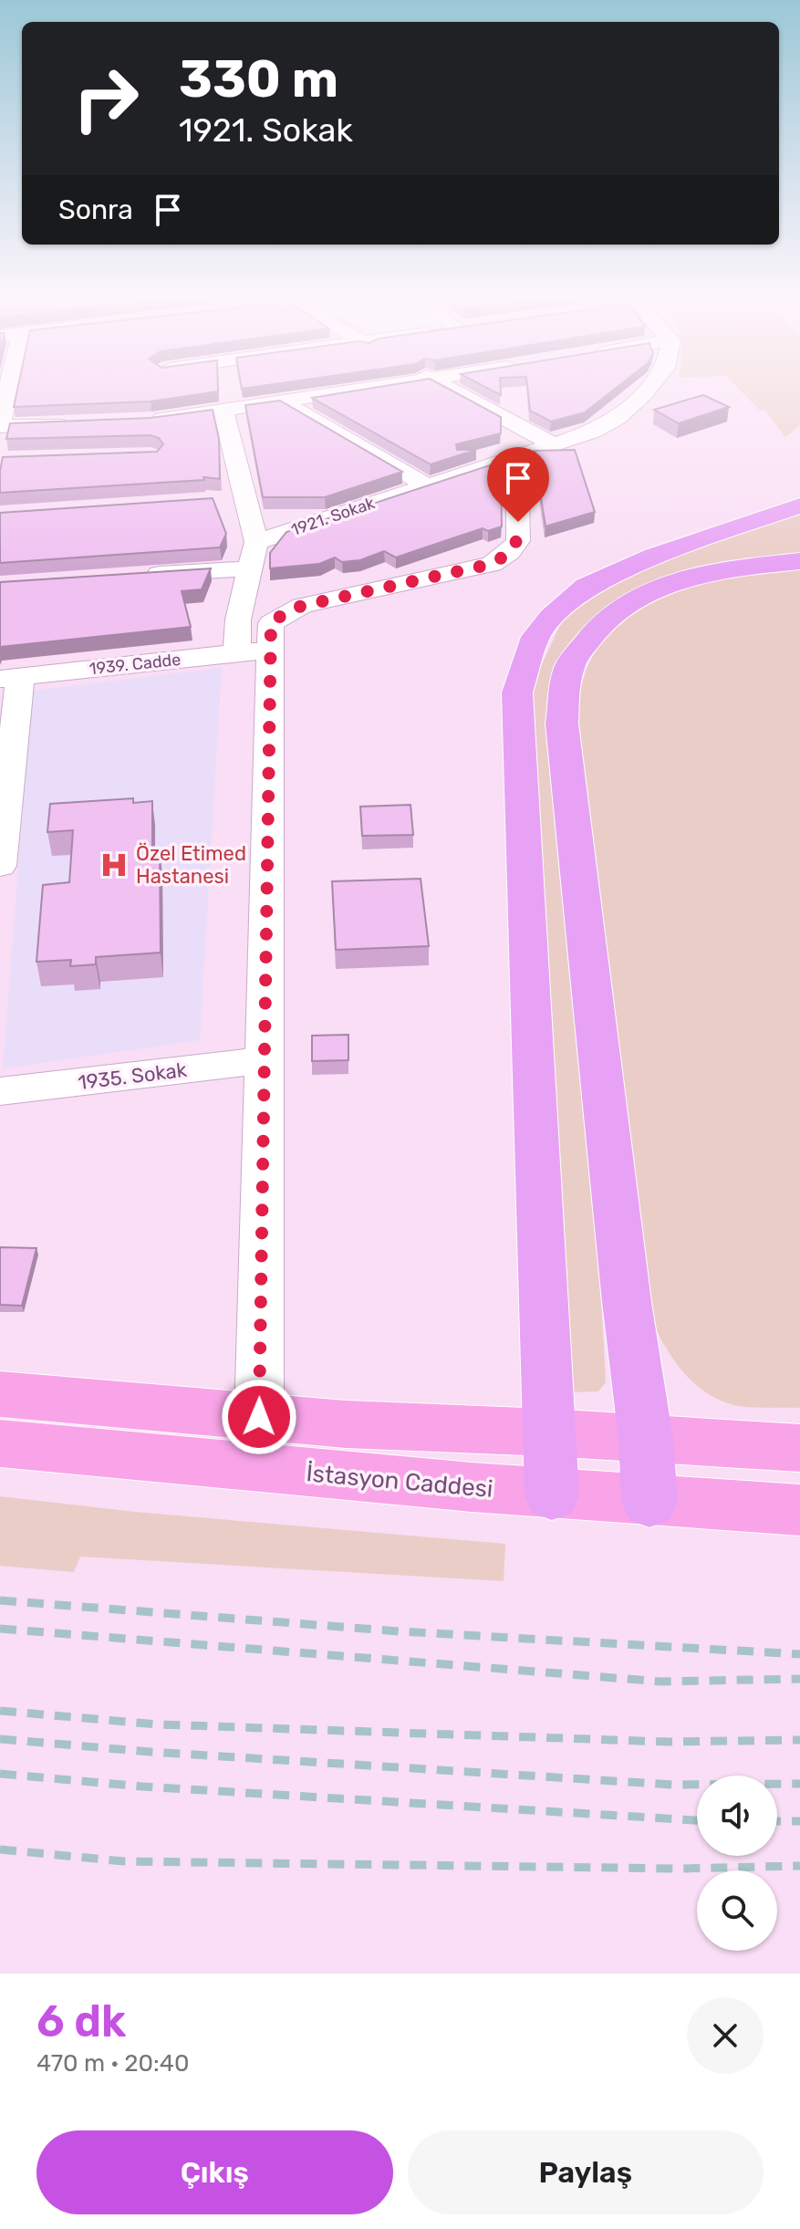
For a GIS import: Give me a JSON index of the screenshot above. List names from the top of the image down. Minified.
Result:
{"streets":{"main road":["İstasyon Caddesi"],"street":["1921. Sokak","1939. Cadde","1935. Sokak"]},"places":{"hospital":["Özel Etimed Hastanesi"]},"page":{"turn":["330 m","1921. Sokak"],"then":"Sonra","heading":["6 dk","470 m · 20:40"],"buttons":["Çıkış","Paylaş"]}}
